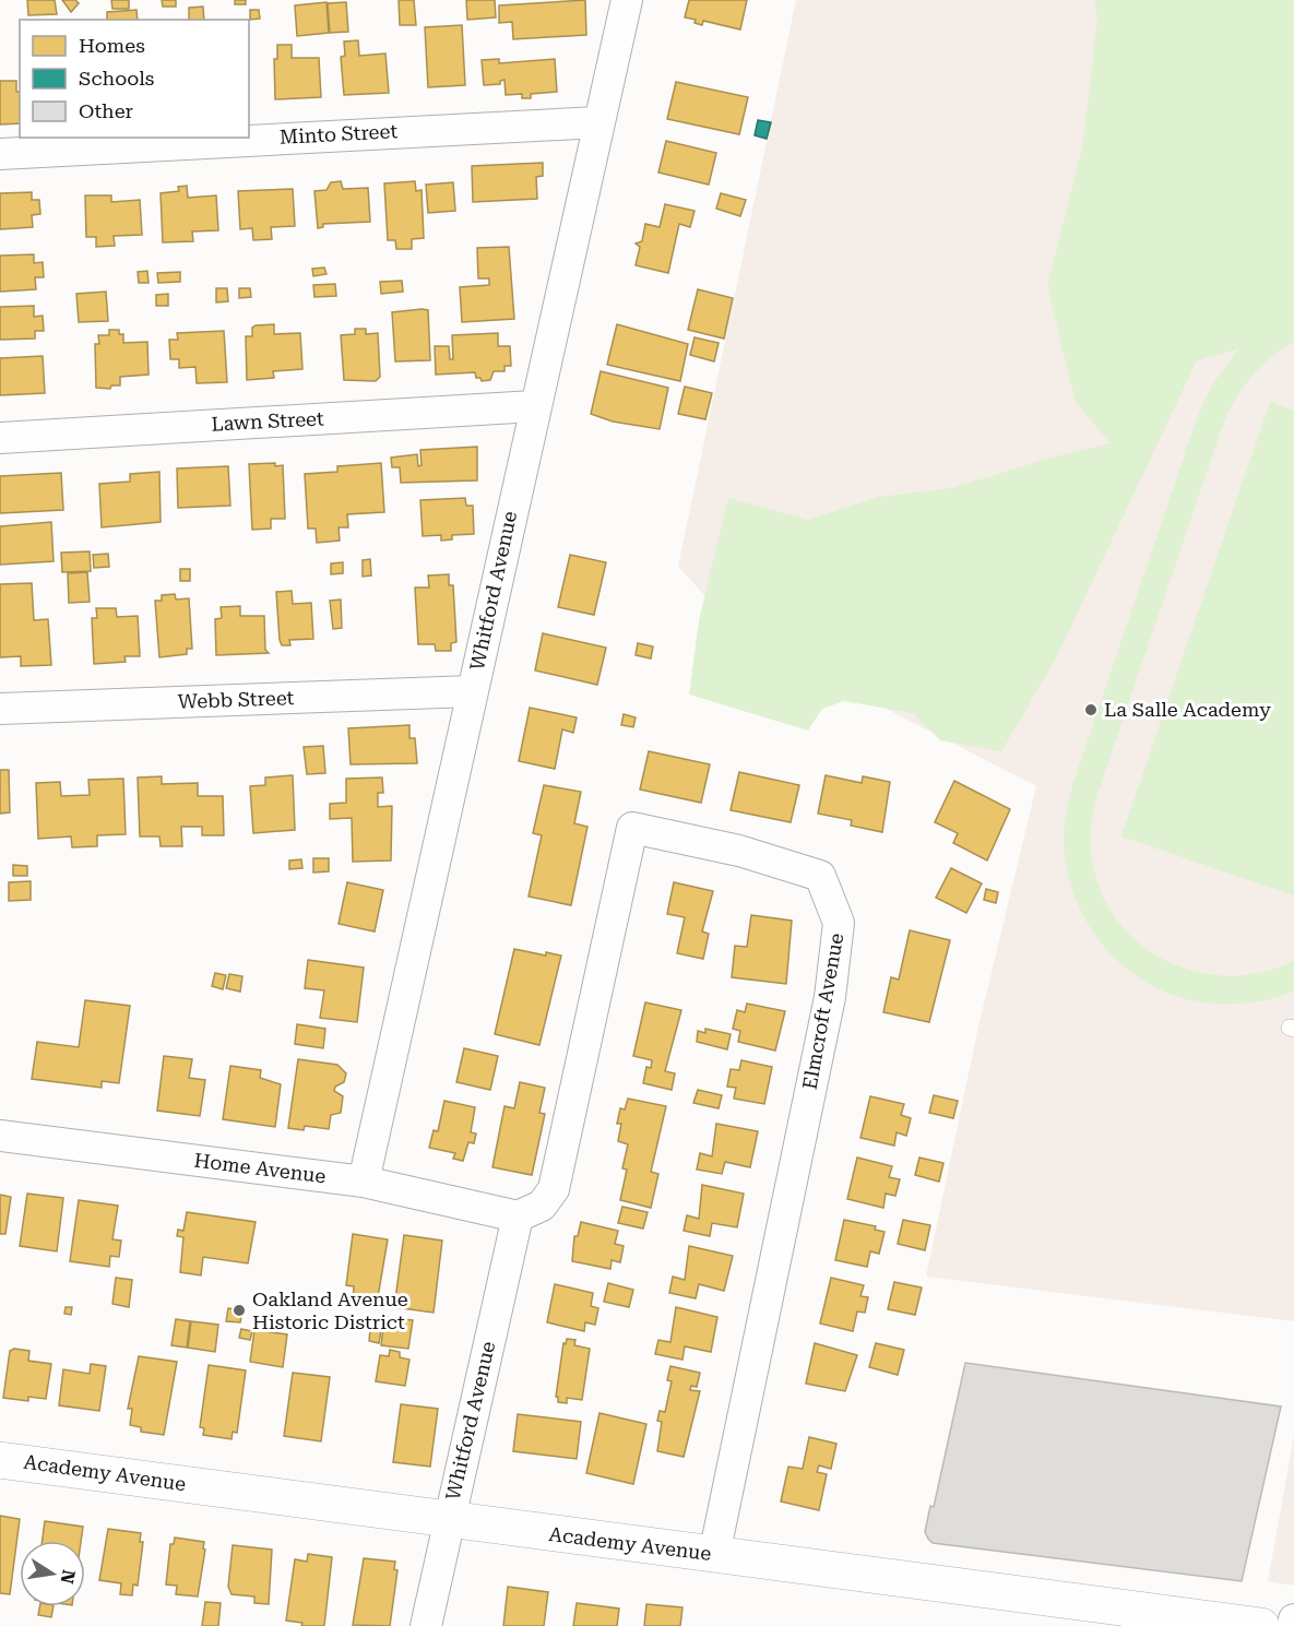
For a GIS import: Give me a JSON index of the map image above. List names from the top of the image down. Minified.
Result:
{"streets":{"street":["Minto Street","Lawn Street","Whitford Avenue","Webb Street","Elmcroft Avenue","Home Avenue","Academy Avenue"]},"crossings":[["Minto Street","Whitford Avenue"],["Lawn Street","Whitford Avenue"],["Whitford Avenue","Webb Street"],["Whitford Avenue","Elmcroft Avenue"],["Whitford Avenue","Home Avenue"],["Whitford Avenue","Academy Avenue"],["Elmcroft Avenue","Home Avenue"],["Elmcroft Avenue","Academy Avenue"]],"places":["La Salle Academy","Oakland Avenue Historic District"],"legend":["Homes","Schools","Other"],"north":"right"}
